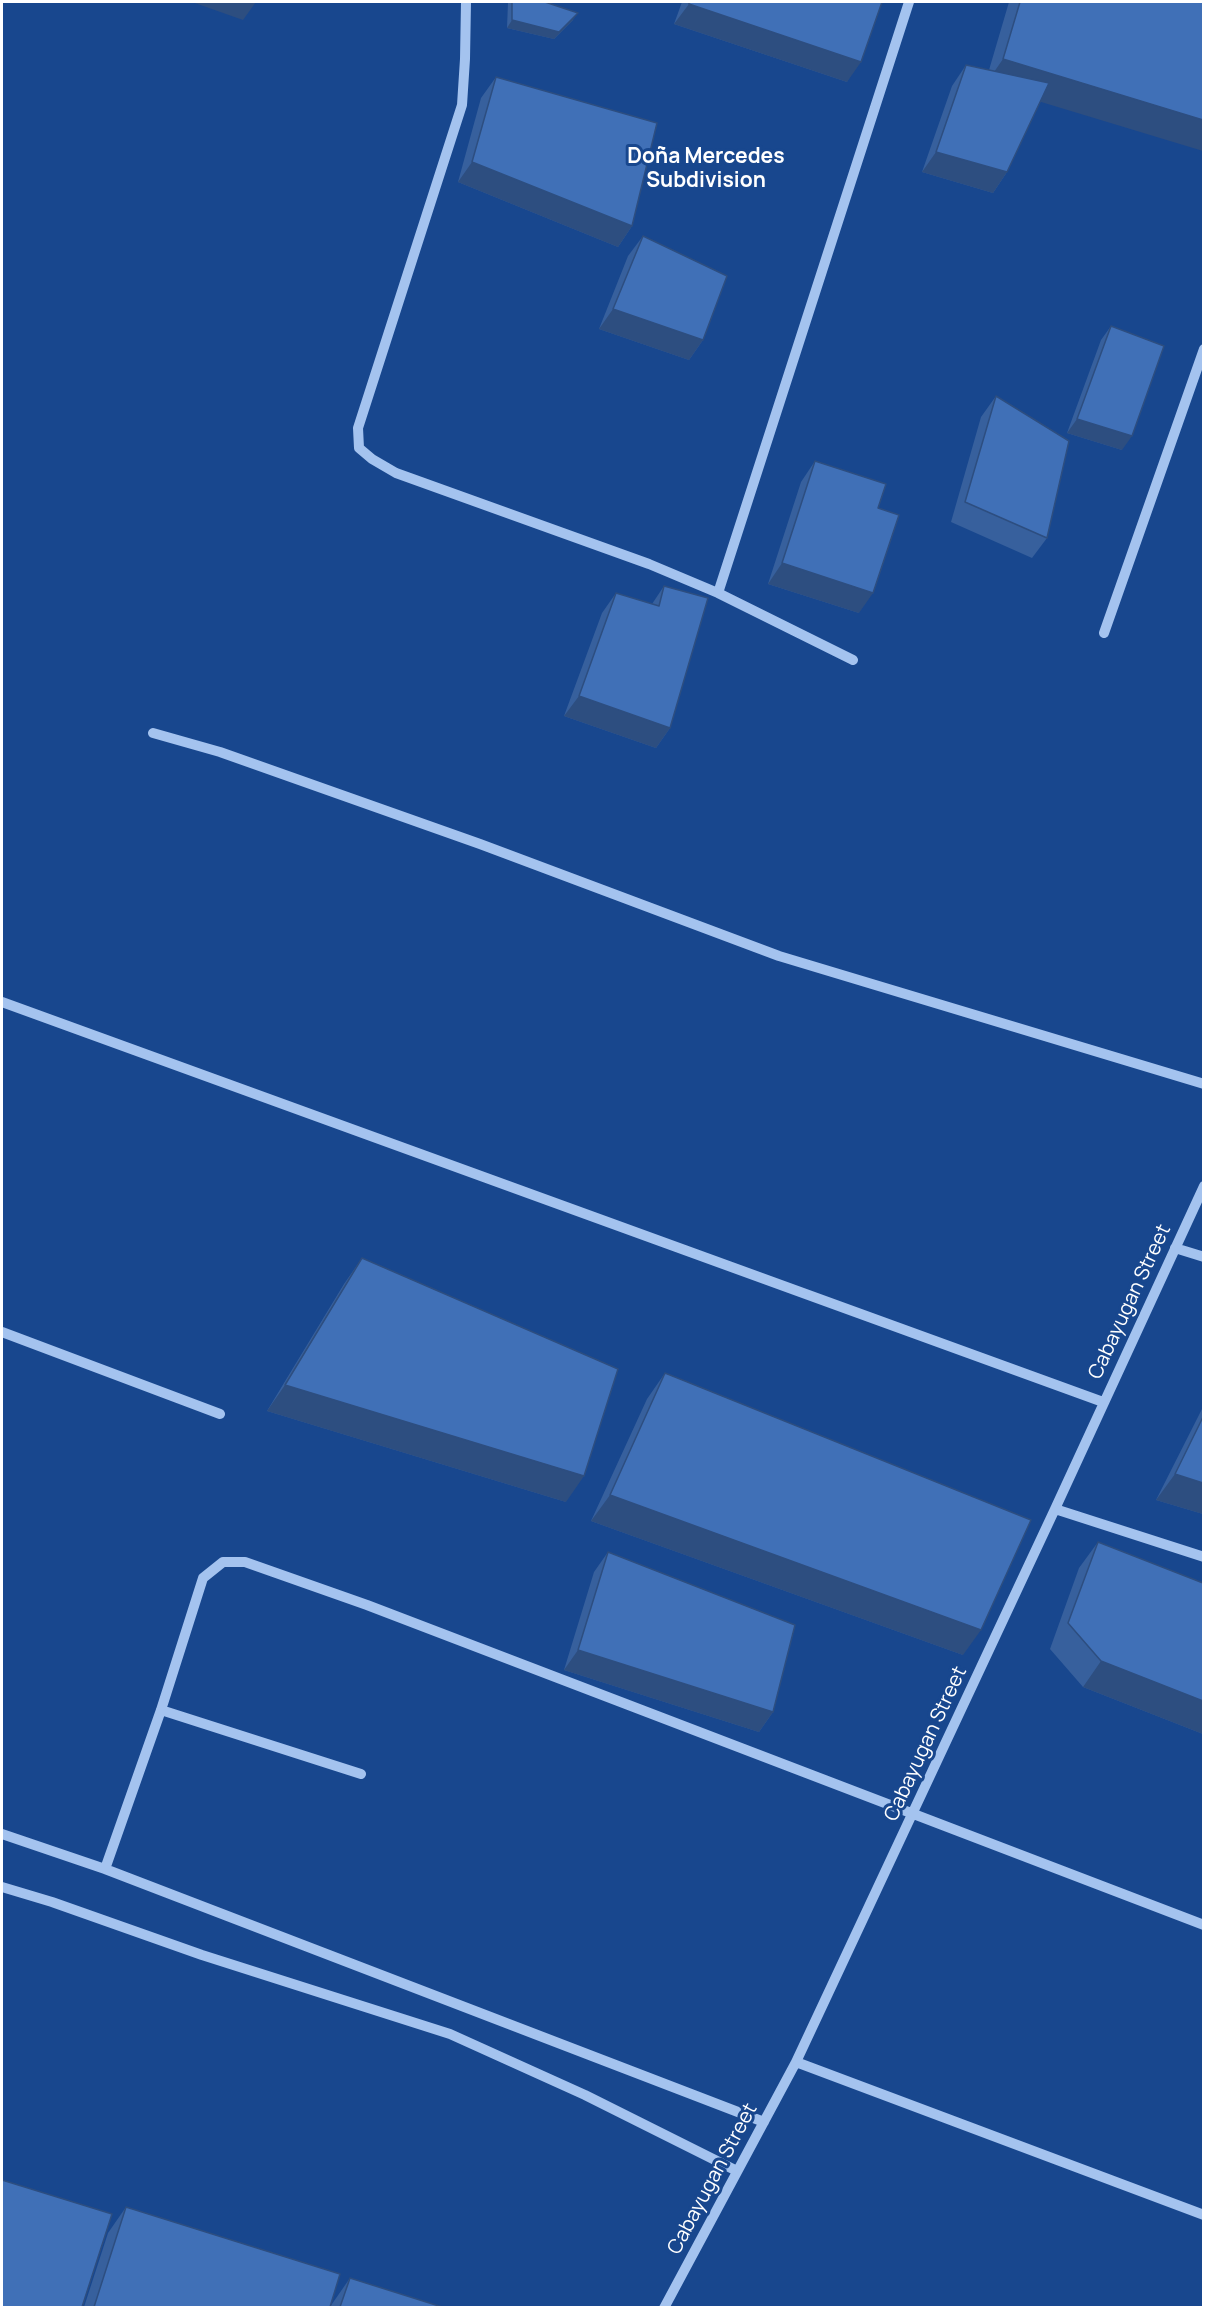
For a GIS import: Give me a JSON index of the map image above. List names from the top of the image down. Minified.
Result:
{"streets":{"street":["Cabayugan Street"]},"districts":["Doña Mercedes Subdivision"]}
